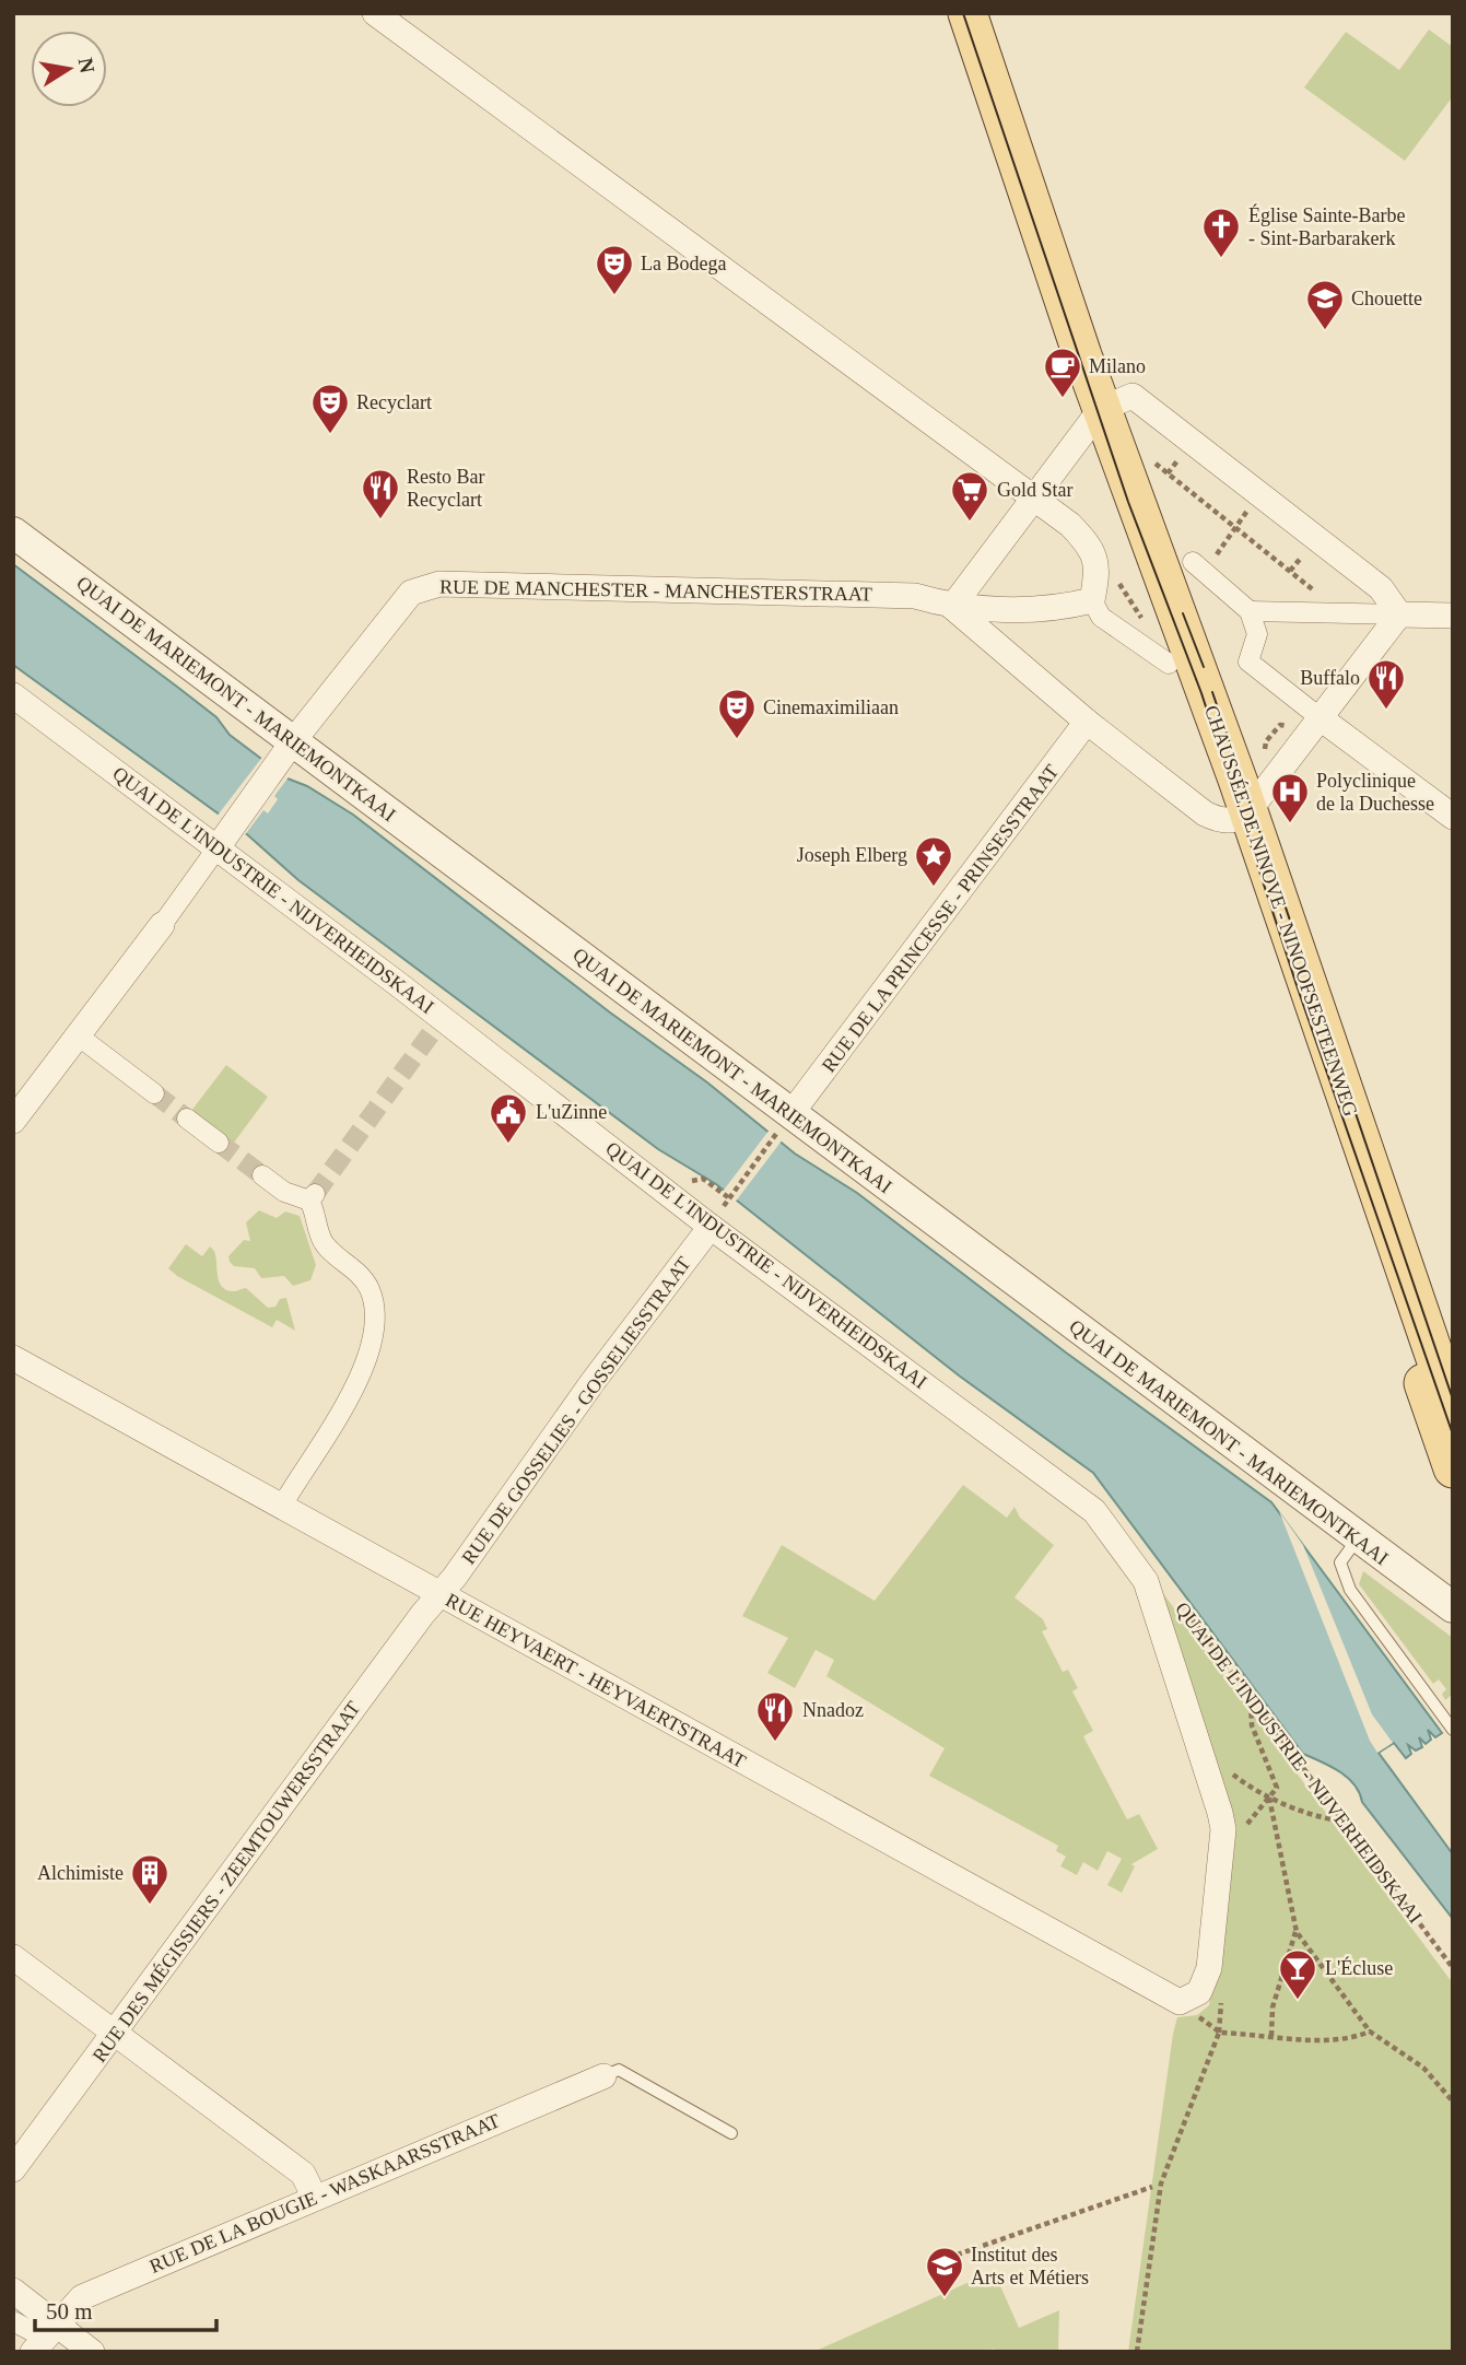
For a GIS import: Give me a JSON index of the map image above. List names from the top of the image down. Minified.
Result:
{"streets":{"main road":["CHAUSSÉE DE NINOVE - NINOOFSESTEENWEG"],"street":["RUE DE MANCHESTER - MANCHESTERSTRAAT","QUAI DE MARIEMONT - MARIEMONTKAAI","QUAI DE L'INDUSTRIE - NIJVERHEIDSKAAI","RUE DE LA PRINCESSE - PRINSESSTRAAT","RUE DE GOSSELIES - GOSSELIESSTRAAT","RUE HEYVAERT - HEYVAERTSTRAAT","RUE DES MÉGISSIERS - ZEEMTOUWERSSTRAAT","RUE DE LA BOUGIE - WASKAARSSTRAAT"]},"crossings":[["RUE DE MANCHESTER - MANCHESTERSTRAAT","QUAI DE MARIEMONT - MARIEMONTKAAI"],["RUE DE MANCHESTER - MANCHESTERSTRAAT","QUAI DE L'INDUSTRIE - NIJVERHEIDSKAAI"],["QUAI DE MARIEMONT - MARIEMONTKAAI","RUE DE LA PRINCESSE - PRINSESSTRAAT"],["QUAI DE L'INDUSTRIE - NIJVERHEIDSKAAI","RUE DE GOSSELIES - GOSSELIESSTRAAT"],["QUAI DE L'INDUSTRIE - NIJVERHEIDSKAAI","RUE HEYVAERT - HEYVAERTSTRAAT"],["RUE DE GOSSELIES - GOSSELIESSTRAAT","RUE HEYVAERT - HEYVAERTSTRAAT"],["RUE DE GOSSELIES - GOSSELIESSTRAAT","RUE DES MÉGISSIERS - ZEEMTOUWERSSTRAAT"],["RUE HEYVAERT - HEYVAERTSTRAAT","RUE DES MÉGISSIERS - ZEEMTOUWERSSTRAAT"]],"places":{"church":["Église Sainte-Barbe - Sint-Barbarakerk"],"theatre":["La Bodega","Recyclart","Cinemaximiliaan"],"school or university":["Chouette","Institut des Arts et Métiers"],"cafe":["Milano"],"restaurant":["Resto Bar Recyclart","Buffalo","Nnadoz"],"supermarket":["Gold Star"],"hospital":["Polyclinique de la Duchesse"],"place":["Joseph Elberg"],"public building":["L'uZinne"],"building":["Alchimiste"],"bar":["L'Écluse"]},"scale_bar":"50 m","north":"right"}
